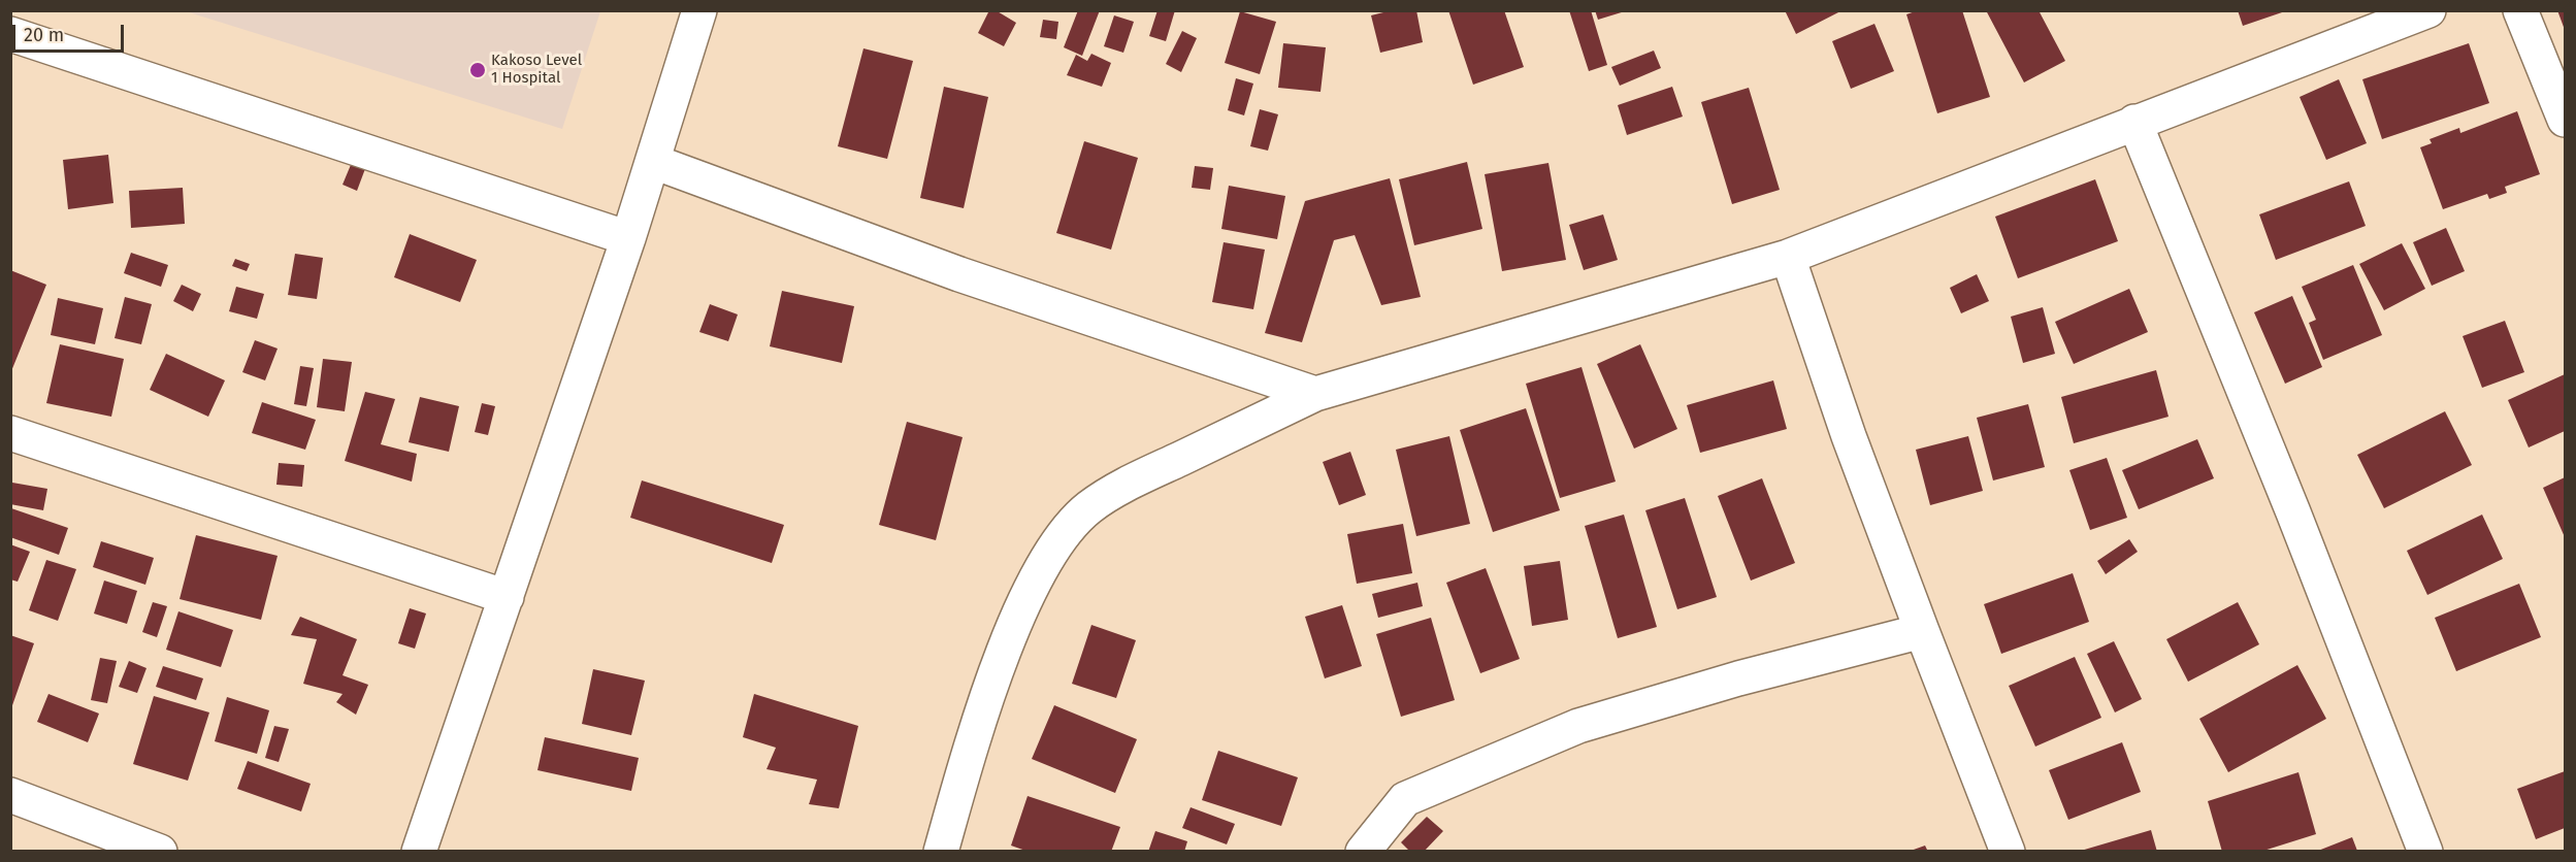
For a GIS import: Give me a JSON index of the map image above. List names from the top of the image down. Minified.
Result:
{"places":["Kakoso Level 1 Hospital"],"scale_bar":"20 m"}
